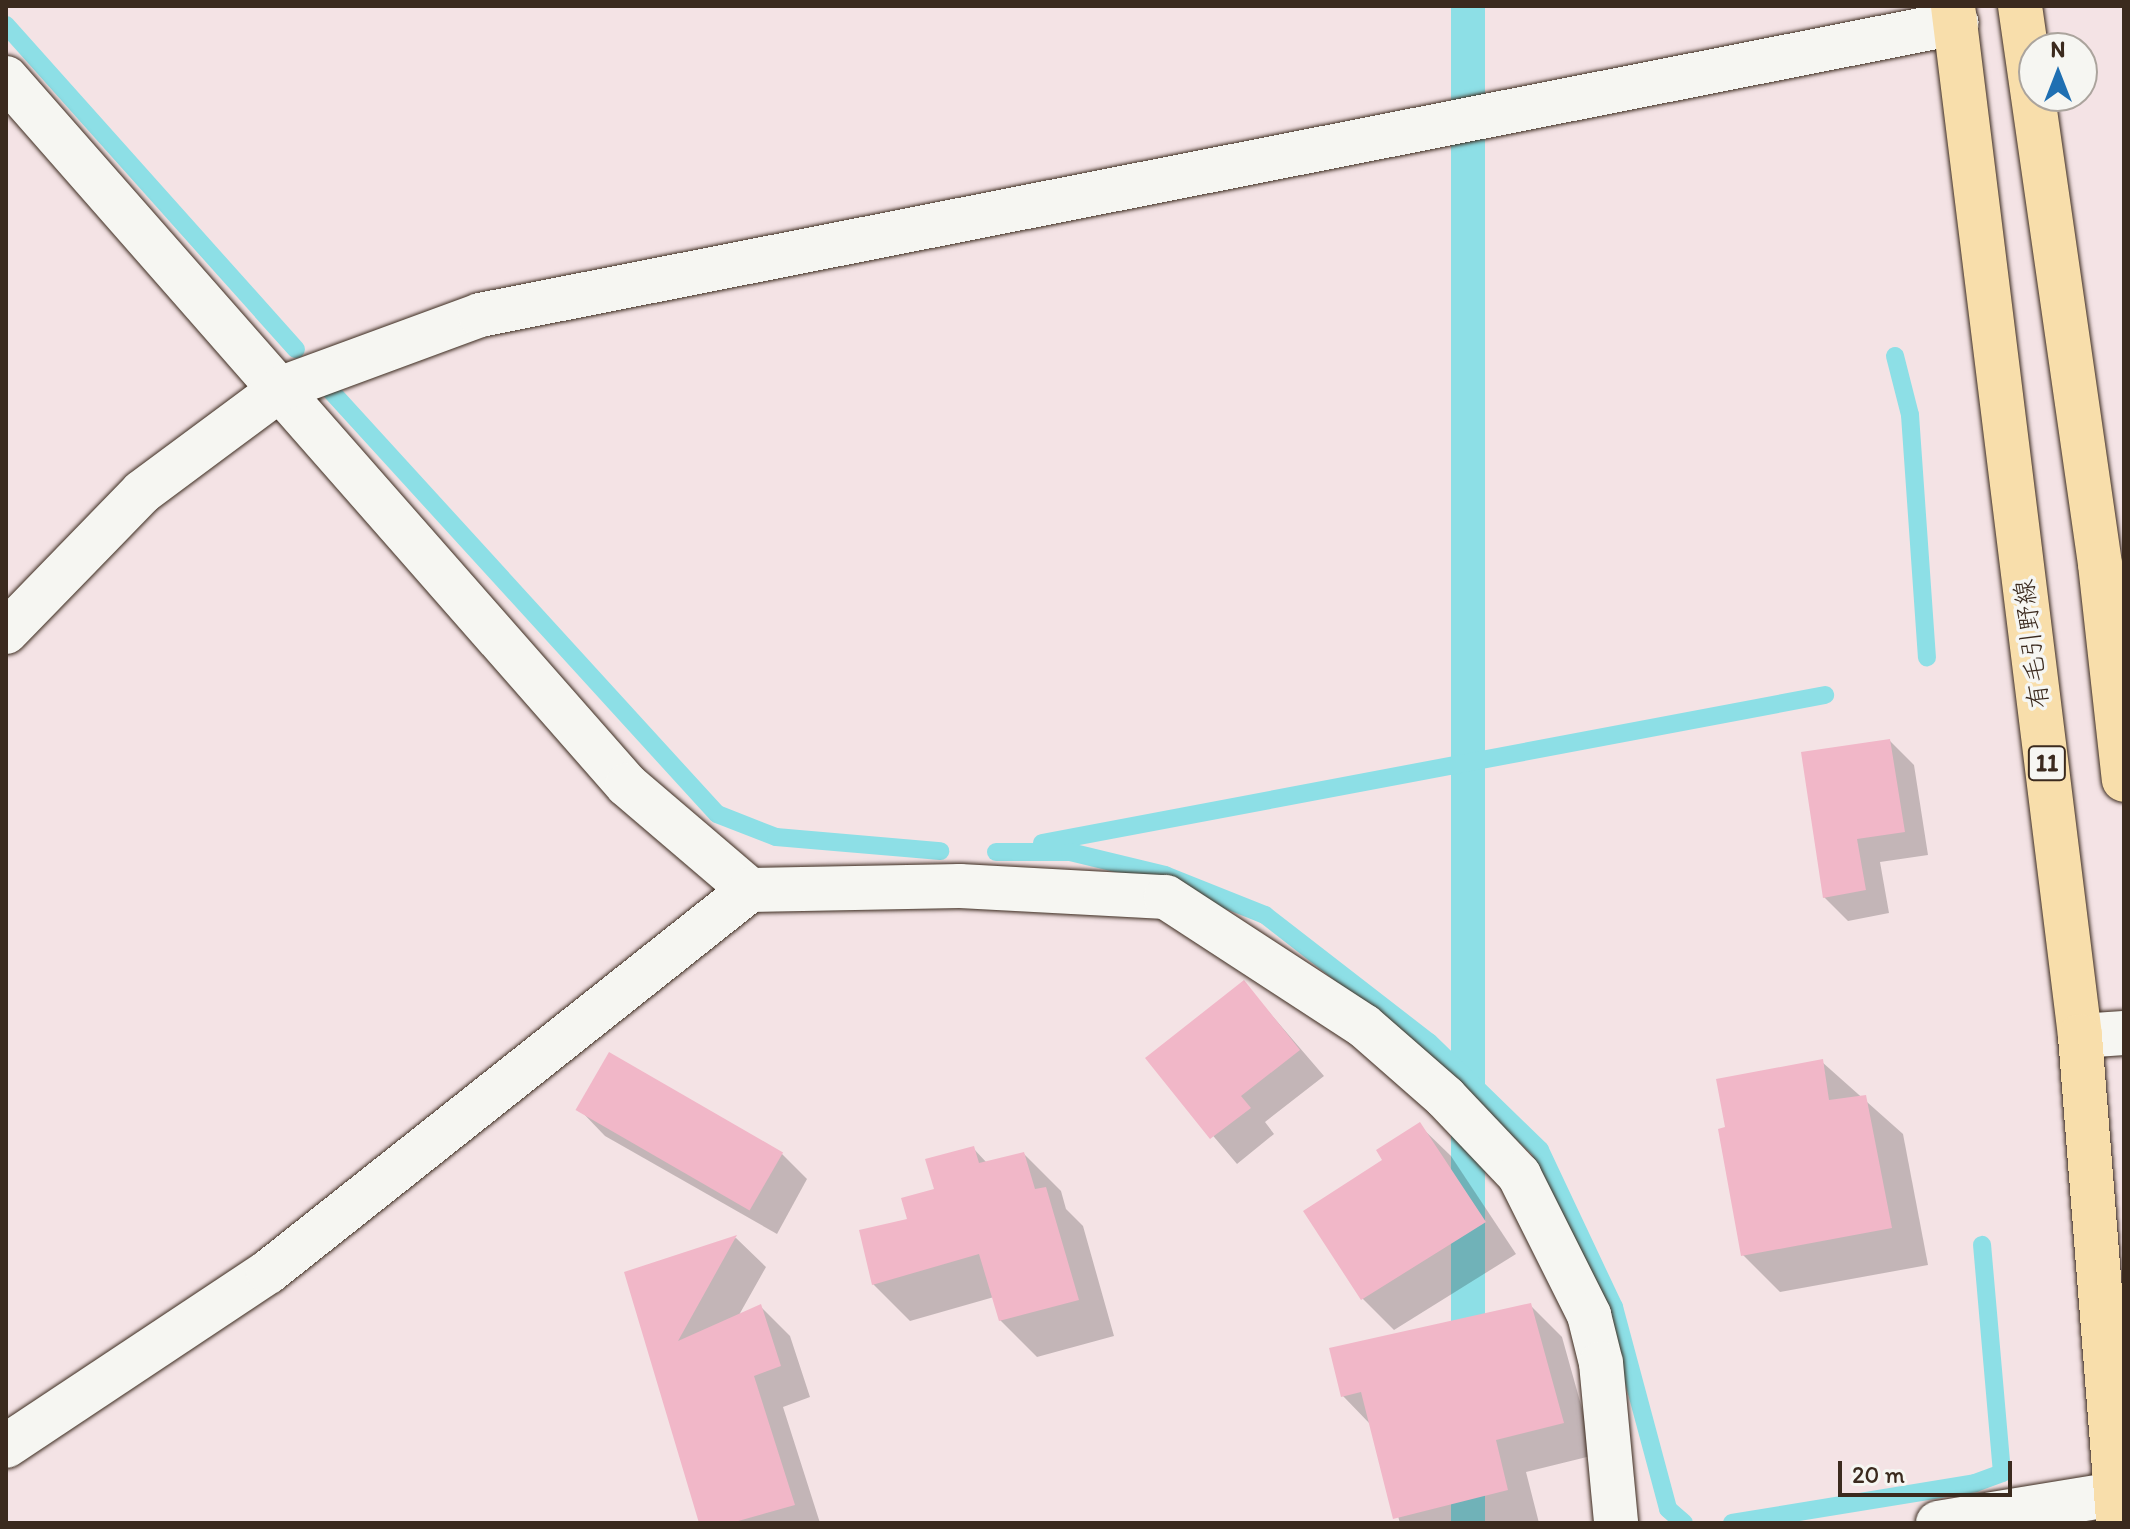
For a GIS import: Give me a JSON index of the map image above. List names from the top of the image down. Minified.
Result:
{"streets":{"main road":["有毛引野線","11"]},"scale_bar":"20 m","north":"top"}
